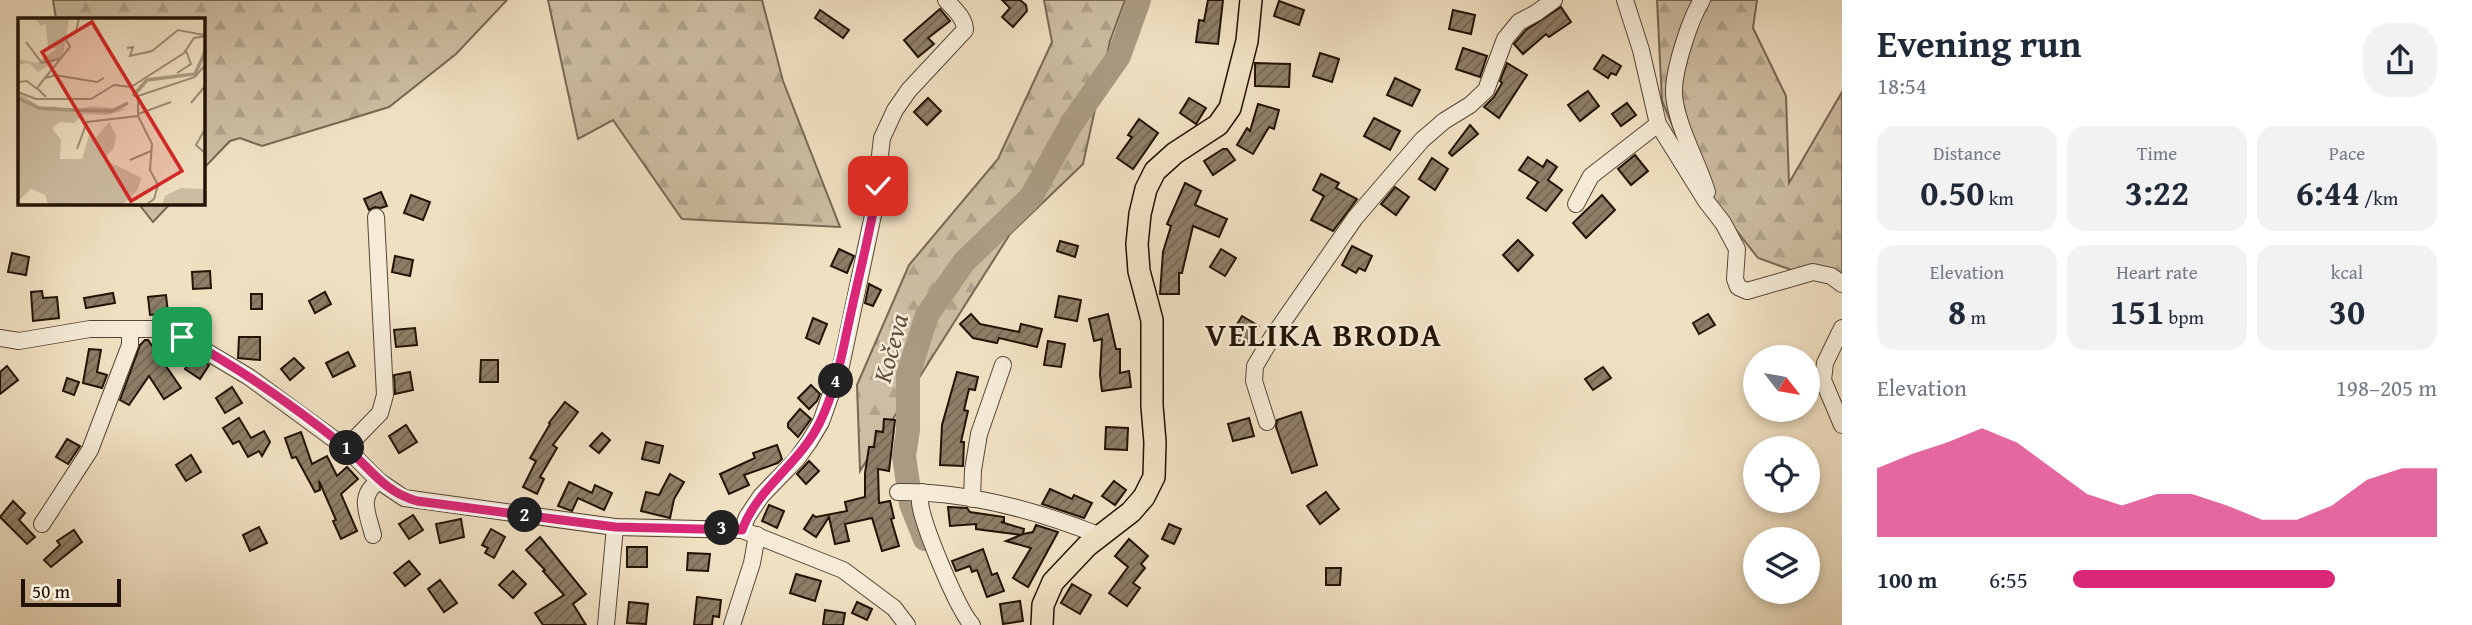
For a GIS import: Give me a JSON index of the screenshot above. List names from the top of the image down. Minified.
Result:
{"districts":["VELIKA BRODA"],"water":["Kočeva"],"scale_bar":"50 m","north":"bottom right","page":{"heading":["Evening run","18:54"],"stats":[["Distance","0.50 km"],["Time","3:22"],["Pace","6:44 /km"],["Elevation","8 m"],["Heart rate","151 bpm"],["kcal","30"]],"chart":["Elevation","198–205 m"],"pins":["4","1","2","3"],"list":[{"name":"100 m","note":"6:55"}],"scale":"50 m"}}
